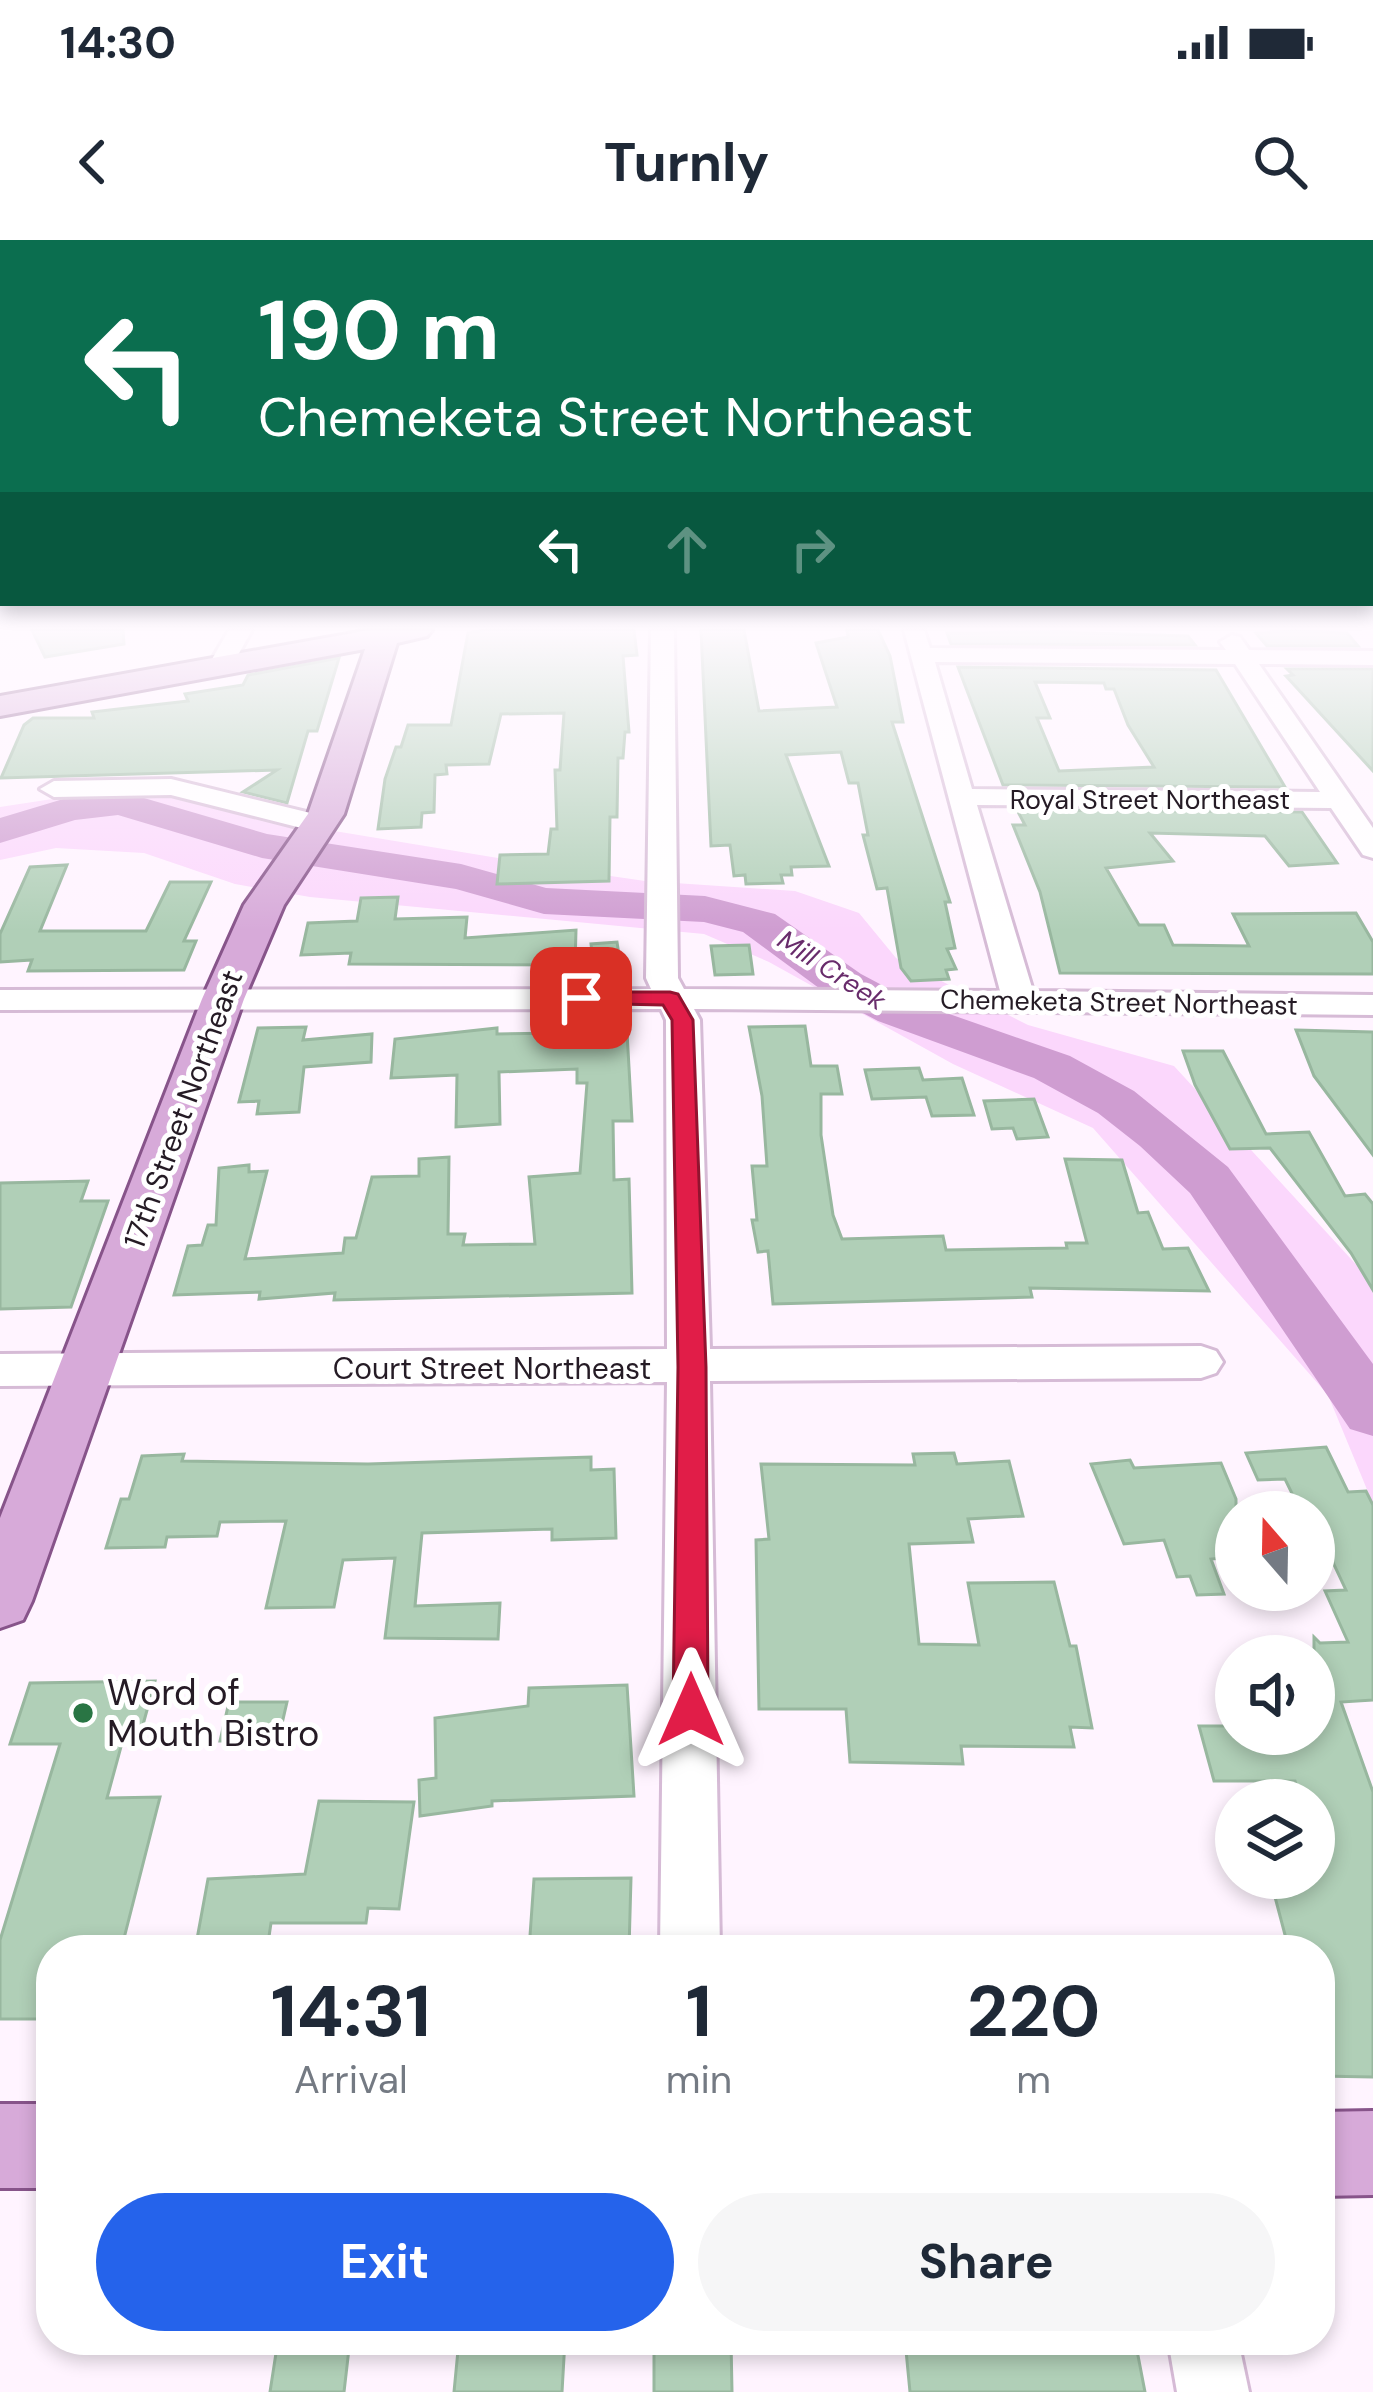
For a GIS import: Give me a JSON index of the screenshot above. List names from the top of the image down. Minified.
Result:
{"streets":{"main road":["17th Street Northeast"],"street":["Royal Street Northeast","Chemeketa Street Northeast","Court Street Northeast"]},"crossings":[["Chemeketa Street Northeast","17th Street Northeast"],["17th Street Northeast","Court Street Northeast"]],"water":["Mill Creek"],"places":["Word of Mouth Bistro"],"north":"top","page":{"status":"14:30","header":"Turnly","turn":["190 m","Chemeketa Street Northeast"],"eta":["14:31","Arrival","1","min","220","m"],"buttons":["Exit","Share"]}}
